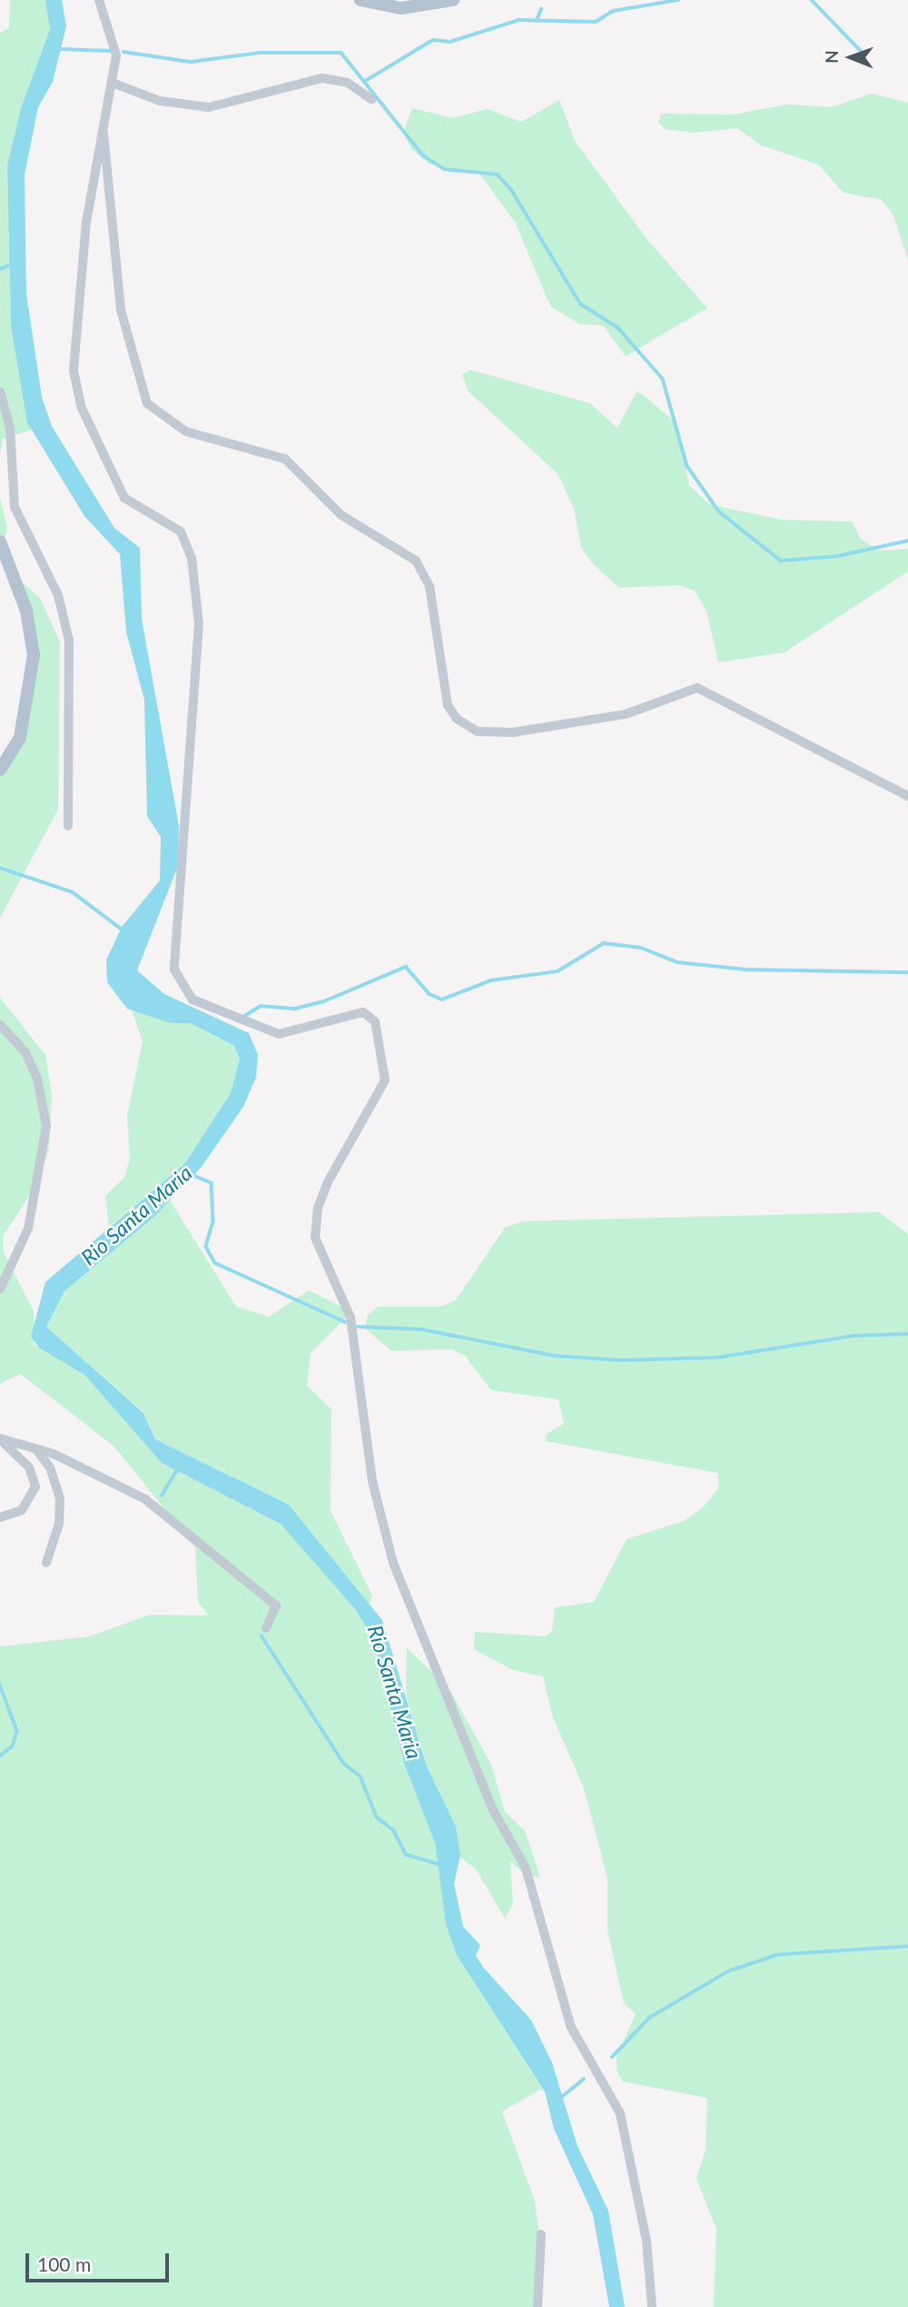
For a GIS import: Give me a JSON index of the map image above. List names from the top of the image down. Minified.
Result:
{"water":["Rio Santa Maria"],"scale_bar":"100 m","north":"left"}
